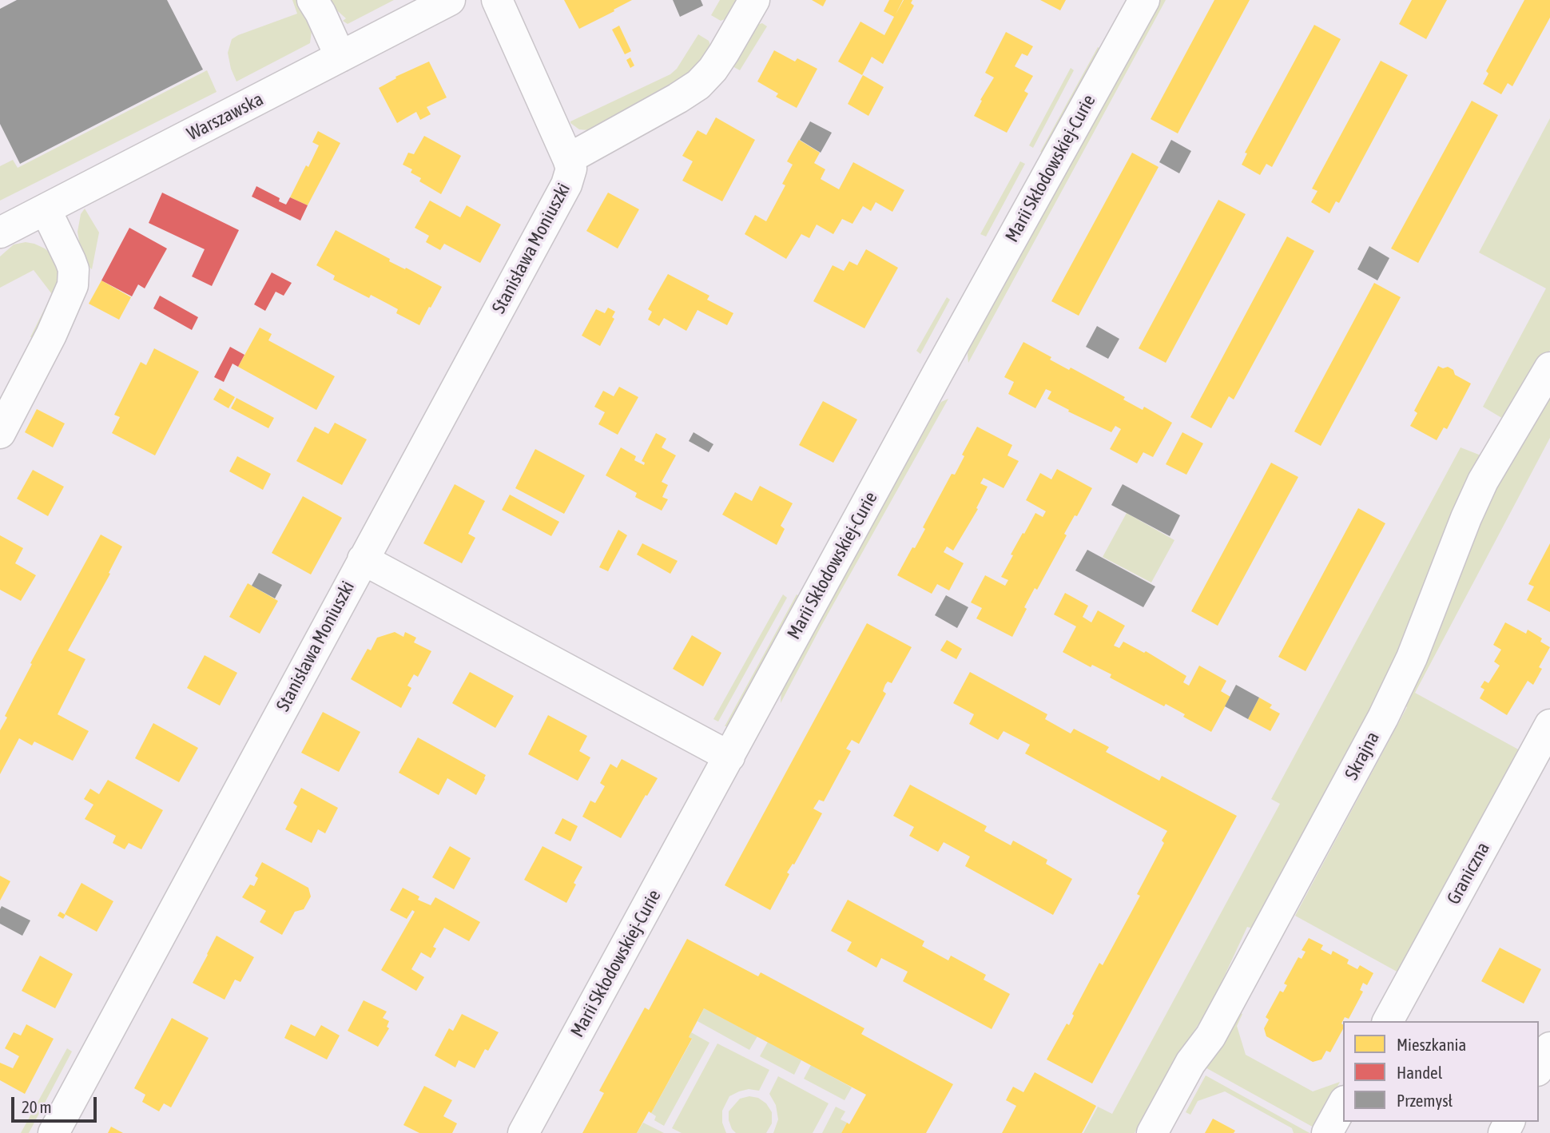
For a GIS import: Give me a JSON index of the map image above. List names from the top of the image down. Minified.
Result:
{"streets":{"street":["Warszawska","Marii Skłodowskiej-Curie","Stanisława Moniuszki","Skrajna","Graniczna"]},"legend":["Mieszkania","Handel","Przemysł"],"scale_bar":"20 m"}
